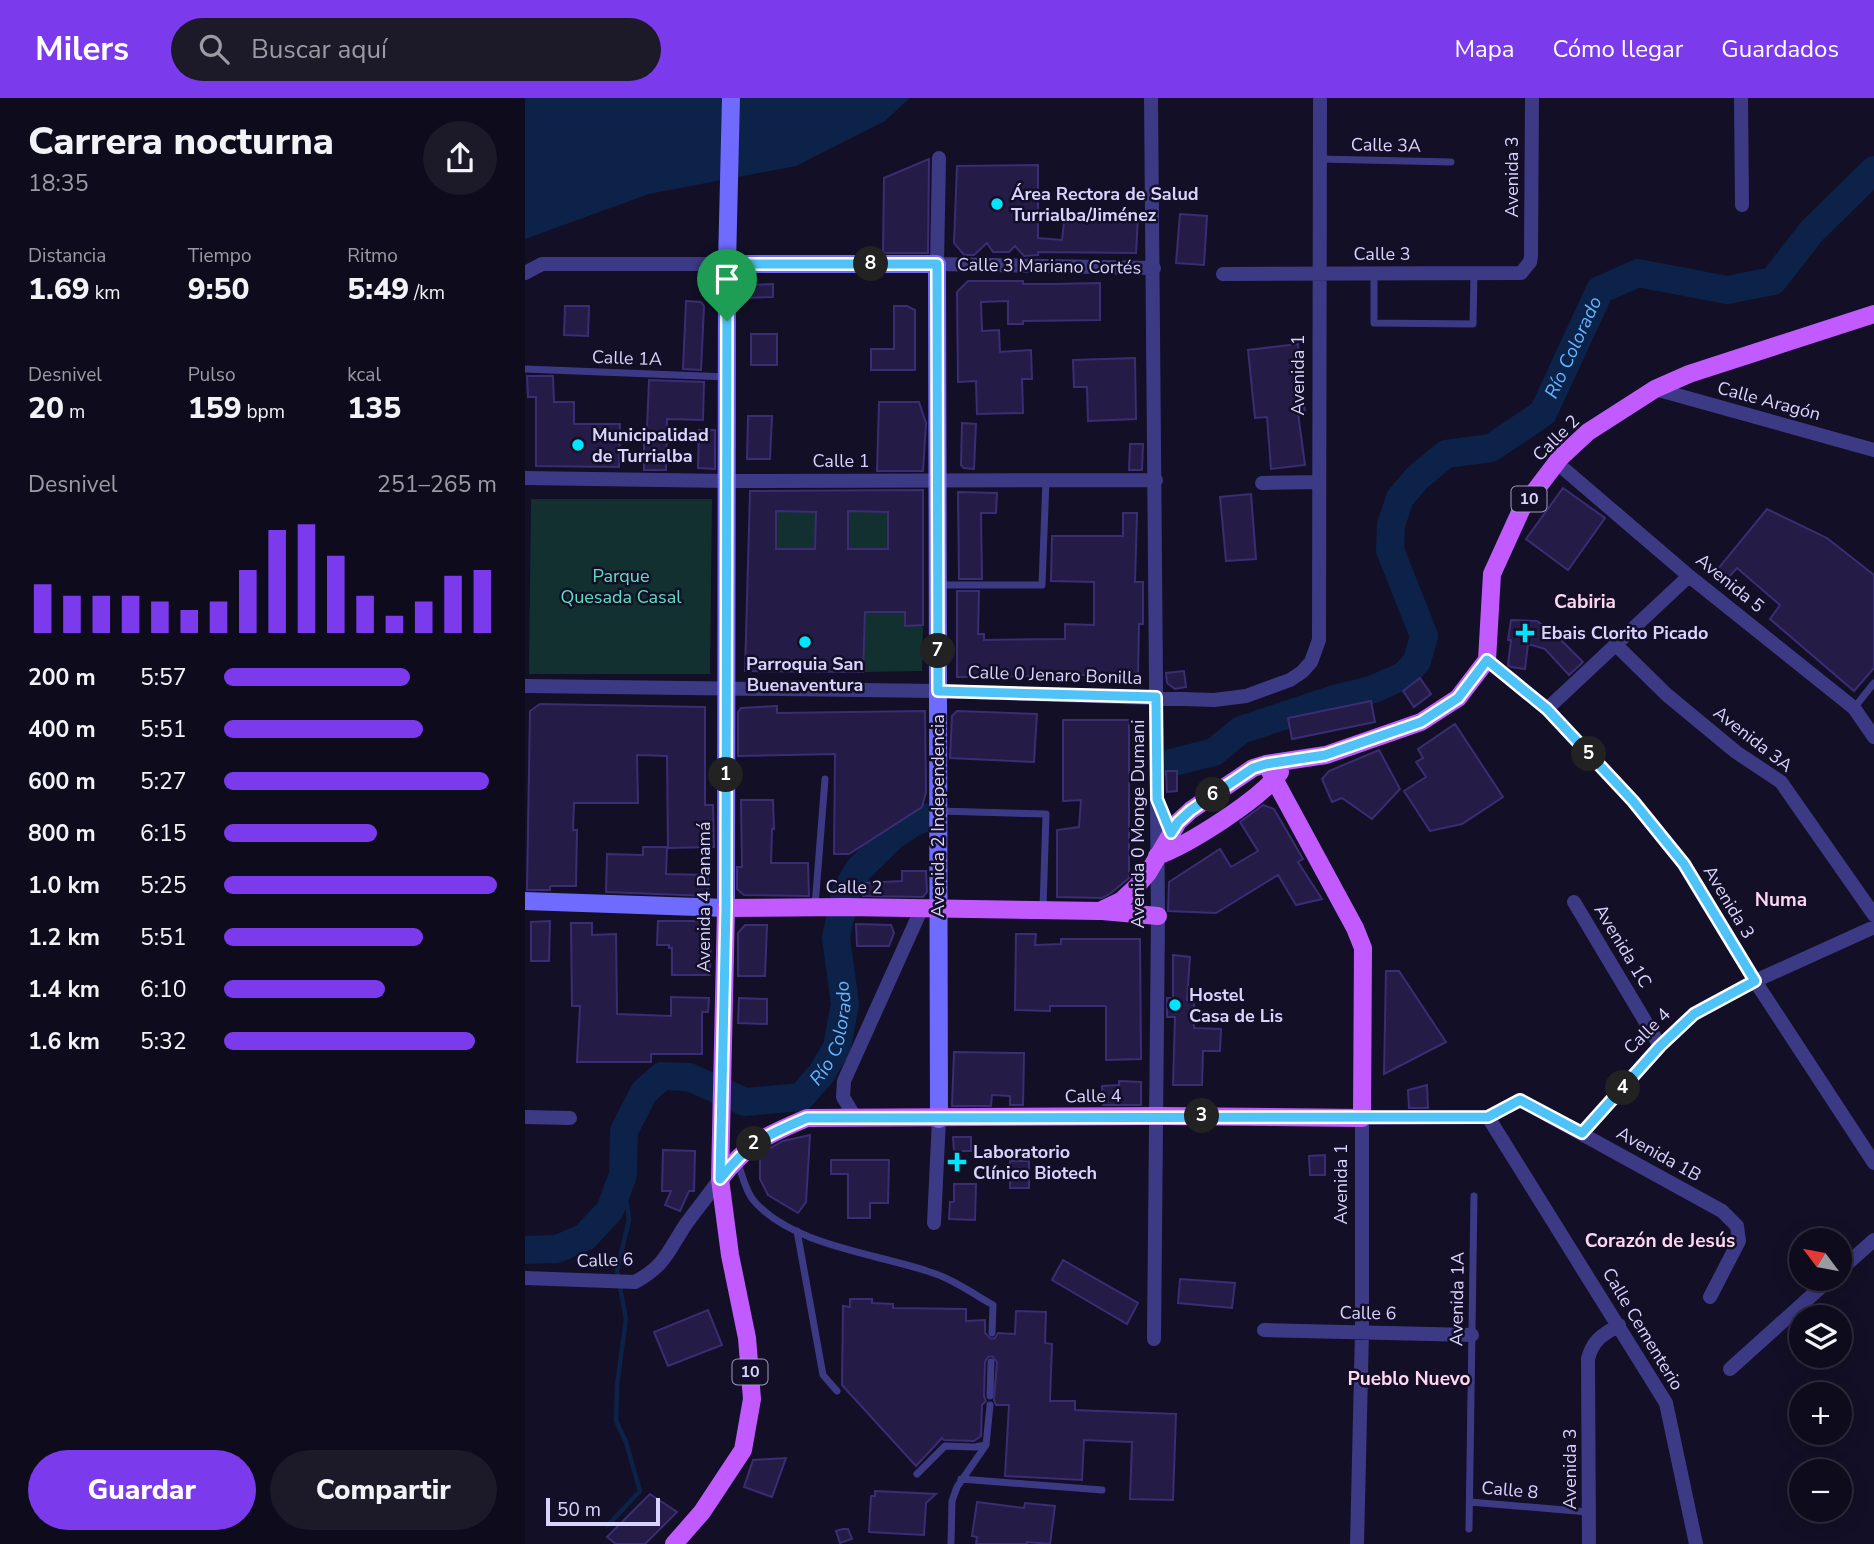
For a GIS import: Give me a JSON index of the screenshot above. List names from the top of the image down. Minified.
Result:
{"streets":{"main road":["Avenida 1","Calle 2","10","Avenida 4 Panamá","Calle 4"],"street":["Avenida 3","Calle 3","Calle 3 Mariano Cortés","Calle Aragón","Calle 1","Avenida 5","Calle 0 Jenaro Bonilla","Avenida 3A","Avenida 2 Independencia","Avenida 0 Monge Dumani","Avenida 1C","Avenida 1B","Calle 6","Calle Cementerio"],"lane":["Calle 3A","Calle 1A","Avenida 1A","Calle 8"]},"crossings":[["Calle 3A","Avenida 1"],["Avenida 3","Calle 3"],["Avenida 3","Calle 2"],["Avenida 3","Calle 4"],["Avenida 3","Calle Cementerio"],["Avenida 3","Calle 8"],["Calle 3","Avenida 1"],["Calle 3 Mariano Cortés","Avenida 2 Independencia"],["Calle 3 Mariano Cortés","Avenida 0 Monge Dumani"],["Calle 3 Mariano Cortés","Avenida 4 Panamá"],["Calle 1A","Avenida 4 Panamá"],["Avenida 1","Calle 0 Jenaro Bonilla"],["Avenida 1","Calle 4"],["Avenida 1","Calle 6"],["Calle Aragón","Calle 2"],["Calle 2","Avenida 5"],["Calle 2","Avenida 2 Independencia"],["Calle 2","Avenida 0 Monge Dumani"],["Calle 2","Avenida 4 Panamá"],["Calle 1","Avenida 2 Independencia"],["Calle 1","Avenida 0 Monge Dumani"],["Calle 1","Avenida 4 Panamá"],["Calle 0 Jenaro Bonilla","Avenida 2 Independencia"],["Calle 0 Jenaro Bonilla","Avenida 0 Monge Dumani"],["Calle 0 Jenaro Bonilla","Avenida 4 Panamá"],["Avenida 2 Independencia","Calle 4"],["Avenida 0 Monge Dumani","Calle 4"],["Avenida 4 Panamá","Calle 4"],["Avenida 4 Panamá","Calle 6"],["Avenida 1C","Calle 4"],["Calle 4","Avenida 1B"],["Calle 4","Calle 6"],["Calle 4","Calle Cementerio"],["Avenida 1B","Calle Cementerio"],["Calle 6","Avenida 1A"],["Avenida 1A","Calle 8"]],"districts":["Cabiria","Numa","Corazón de Jesús","Pueblo Nuevo"],"water":["Río Colorado"],"parks":["Parque Quesada Casal"],"places":{"other":["Área Rectora de Salud Turrialba/Jiménez","Municipalidad de Turrialba","Parroquia San Buenaventura","Hostel Casa de Lis"],"health":["Ebais Clorito Picado","Laboratorio Clínico Biotech"]},"scale_bar":"50 m","north":"top left","page":{"header":"Milers","search":"Buscar aquí","nav":["Mapa","Cómo llegar","Guardados"],"heading":["Carrera nocturna","18:35"],"stats":[["Distancia","1.69 km"],["Tiempo","9:50"],["Ritmo","5:49 /km"],["Desnivel","20 m"],["Pulso","159 bpm"],["kcal","135"]],"pins":["8","7","5","1","6","4","3","2"],"chart":["Desnivel","251–265 m"],"list":[{"name":"200 m","note":"5:57"},{"name":"400 m","note":"5:51"},{"name":"600 m","note":"5:27"},{"name":"800 m","note":"6:15"},{"name":"1.0 km","note":"5:25"},{"name":"1.2 km","note":"5:51"},{"name":"1.4 km","note":"6:10"},{"name":"1.6 km","note":"5:32"}],"map_buttons":["+","−"],"buttons":["Guardar","Compartir"],"scale":"50 m"}}
